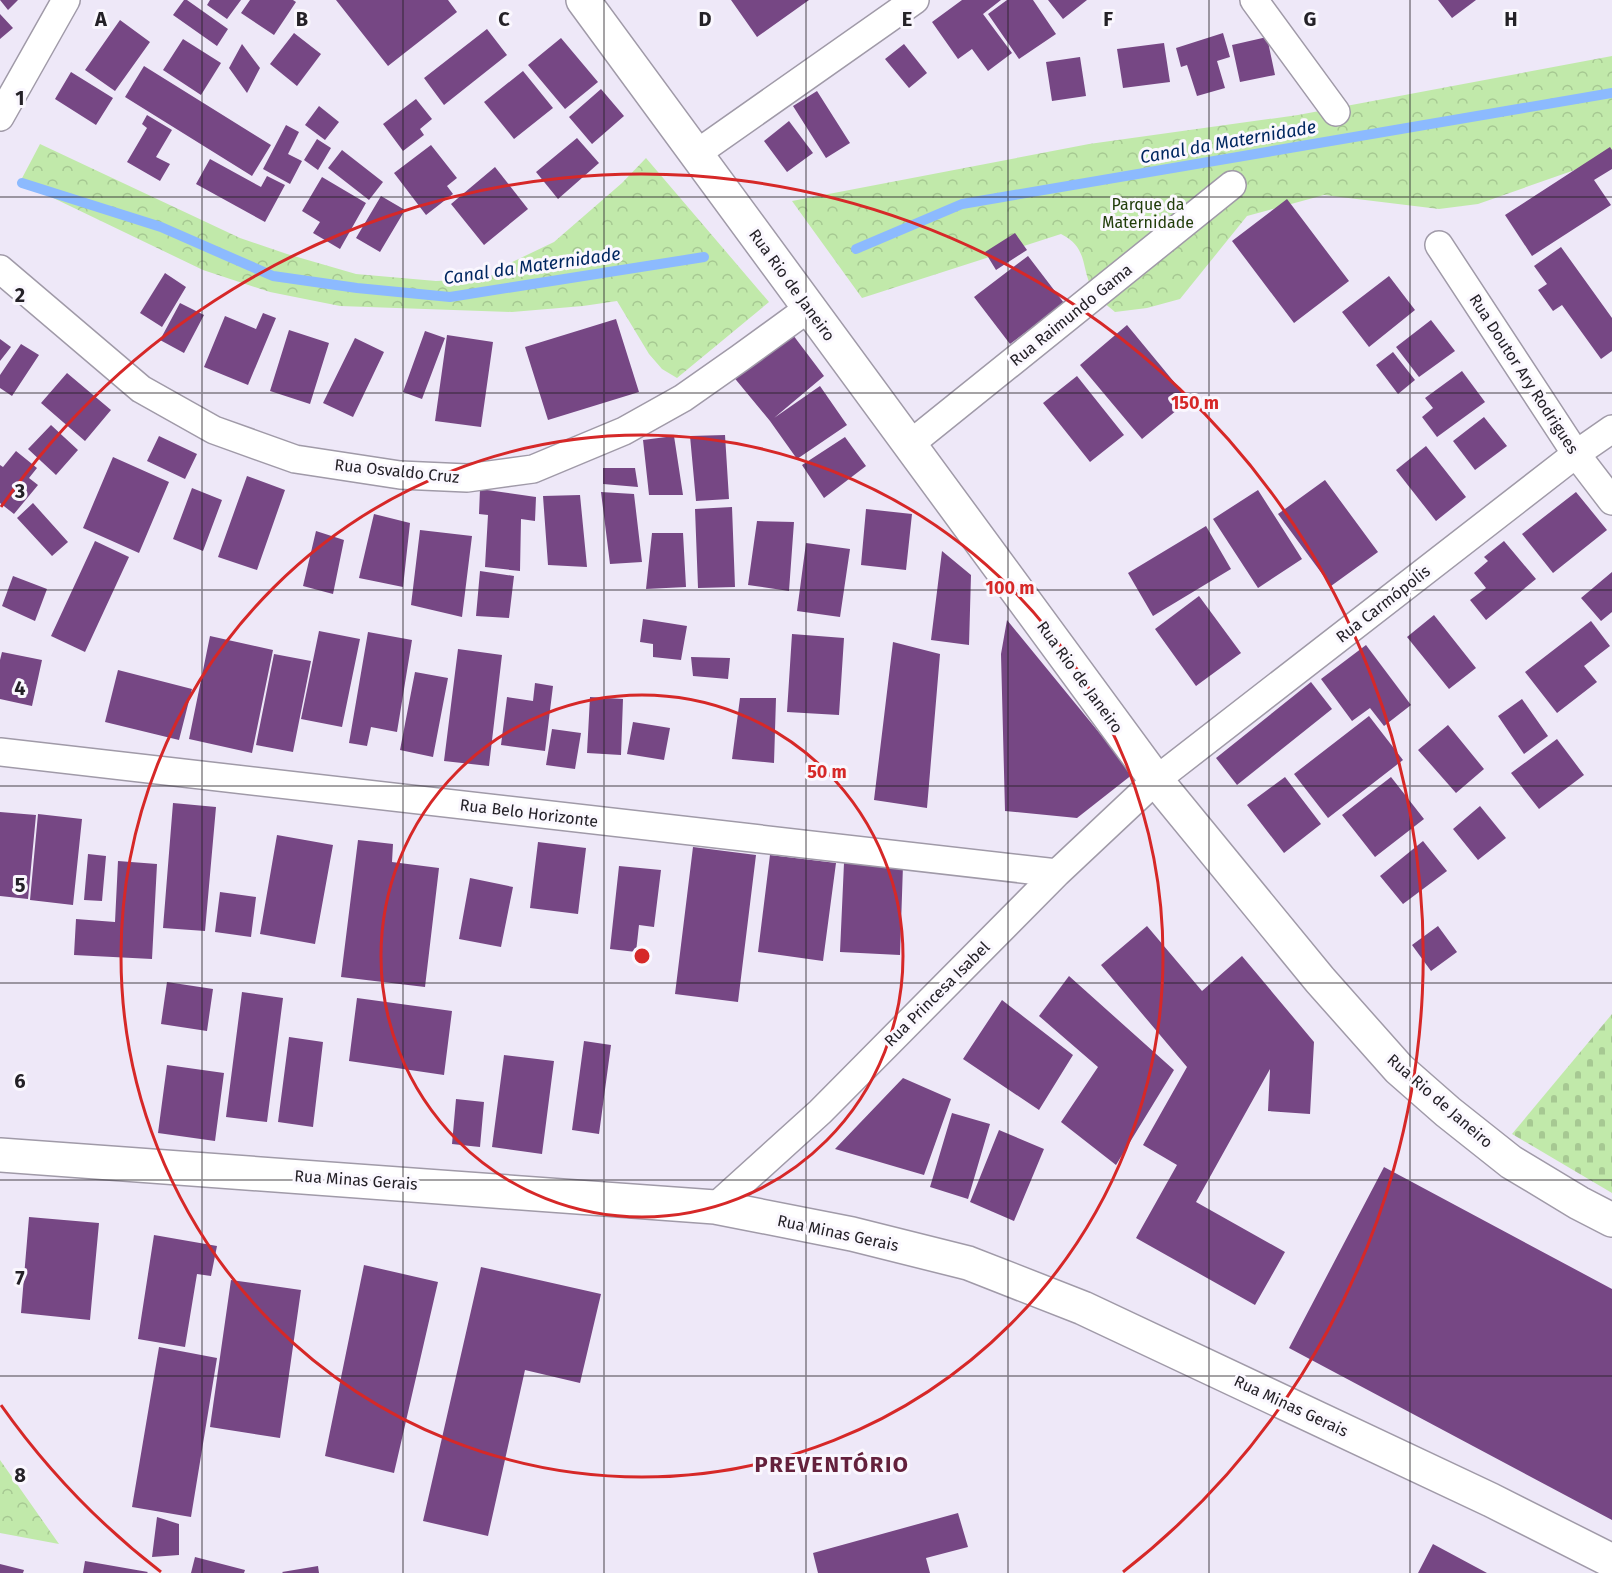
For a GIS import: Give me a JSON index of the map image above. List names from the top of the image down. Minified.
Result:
{"streets":{"street":["Rua Rio de Janeiro","Rua Raimundo Gama","Rua Doutor Ary Rodrigues","Rua Osvaldo Cruz","Rua Carmópolis","Rua Belo Horizonte","Rua Princesa Isabel","Rua Minas Gerais"]},"crossings":[["Rua Rio de Janeiro","Rua Raimundo Gama"],["Rua Rio de Janeiro","Rua Osvaldo Cruz"],["Rua Rio de Janeiro","Rua Carmópolis"],["Rua Rio de Janeiro","Rua Princesa Isabel"],["Rua Doutor Ary Rodrigues","Rua Carmópolis"],["Rua Carmópolis","Rua Princesa Isabel"],["Rua Belo Horizonte","Rua Princesa Isabel"],["Rua Princesa Isabel","Rua Minas Gerais"]],"districts":["PREVENTÓRIO"],"water":["Canal da Maternidade"],"parks":["Parque da Maternidade"],"grid":{"columns":["A","B","C","D","E","F","G","H"],"rows":["1","2","3","4","5","6","7","8"]},"rings":["150 m","100 m","50 m"]}
